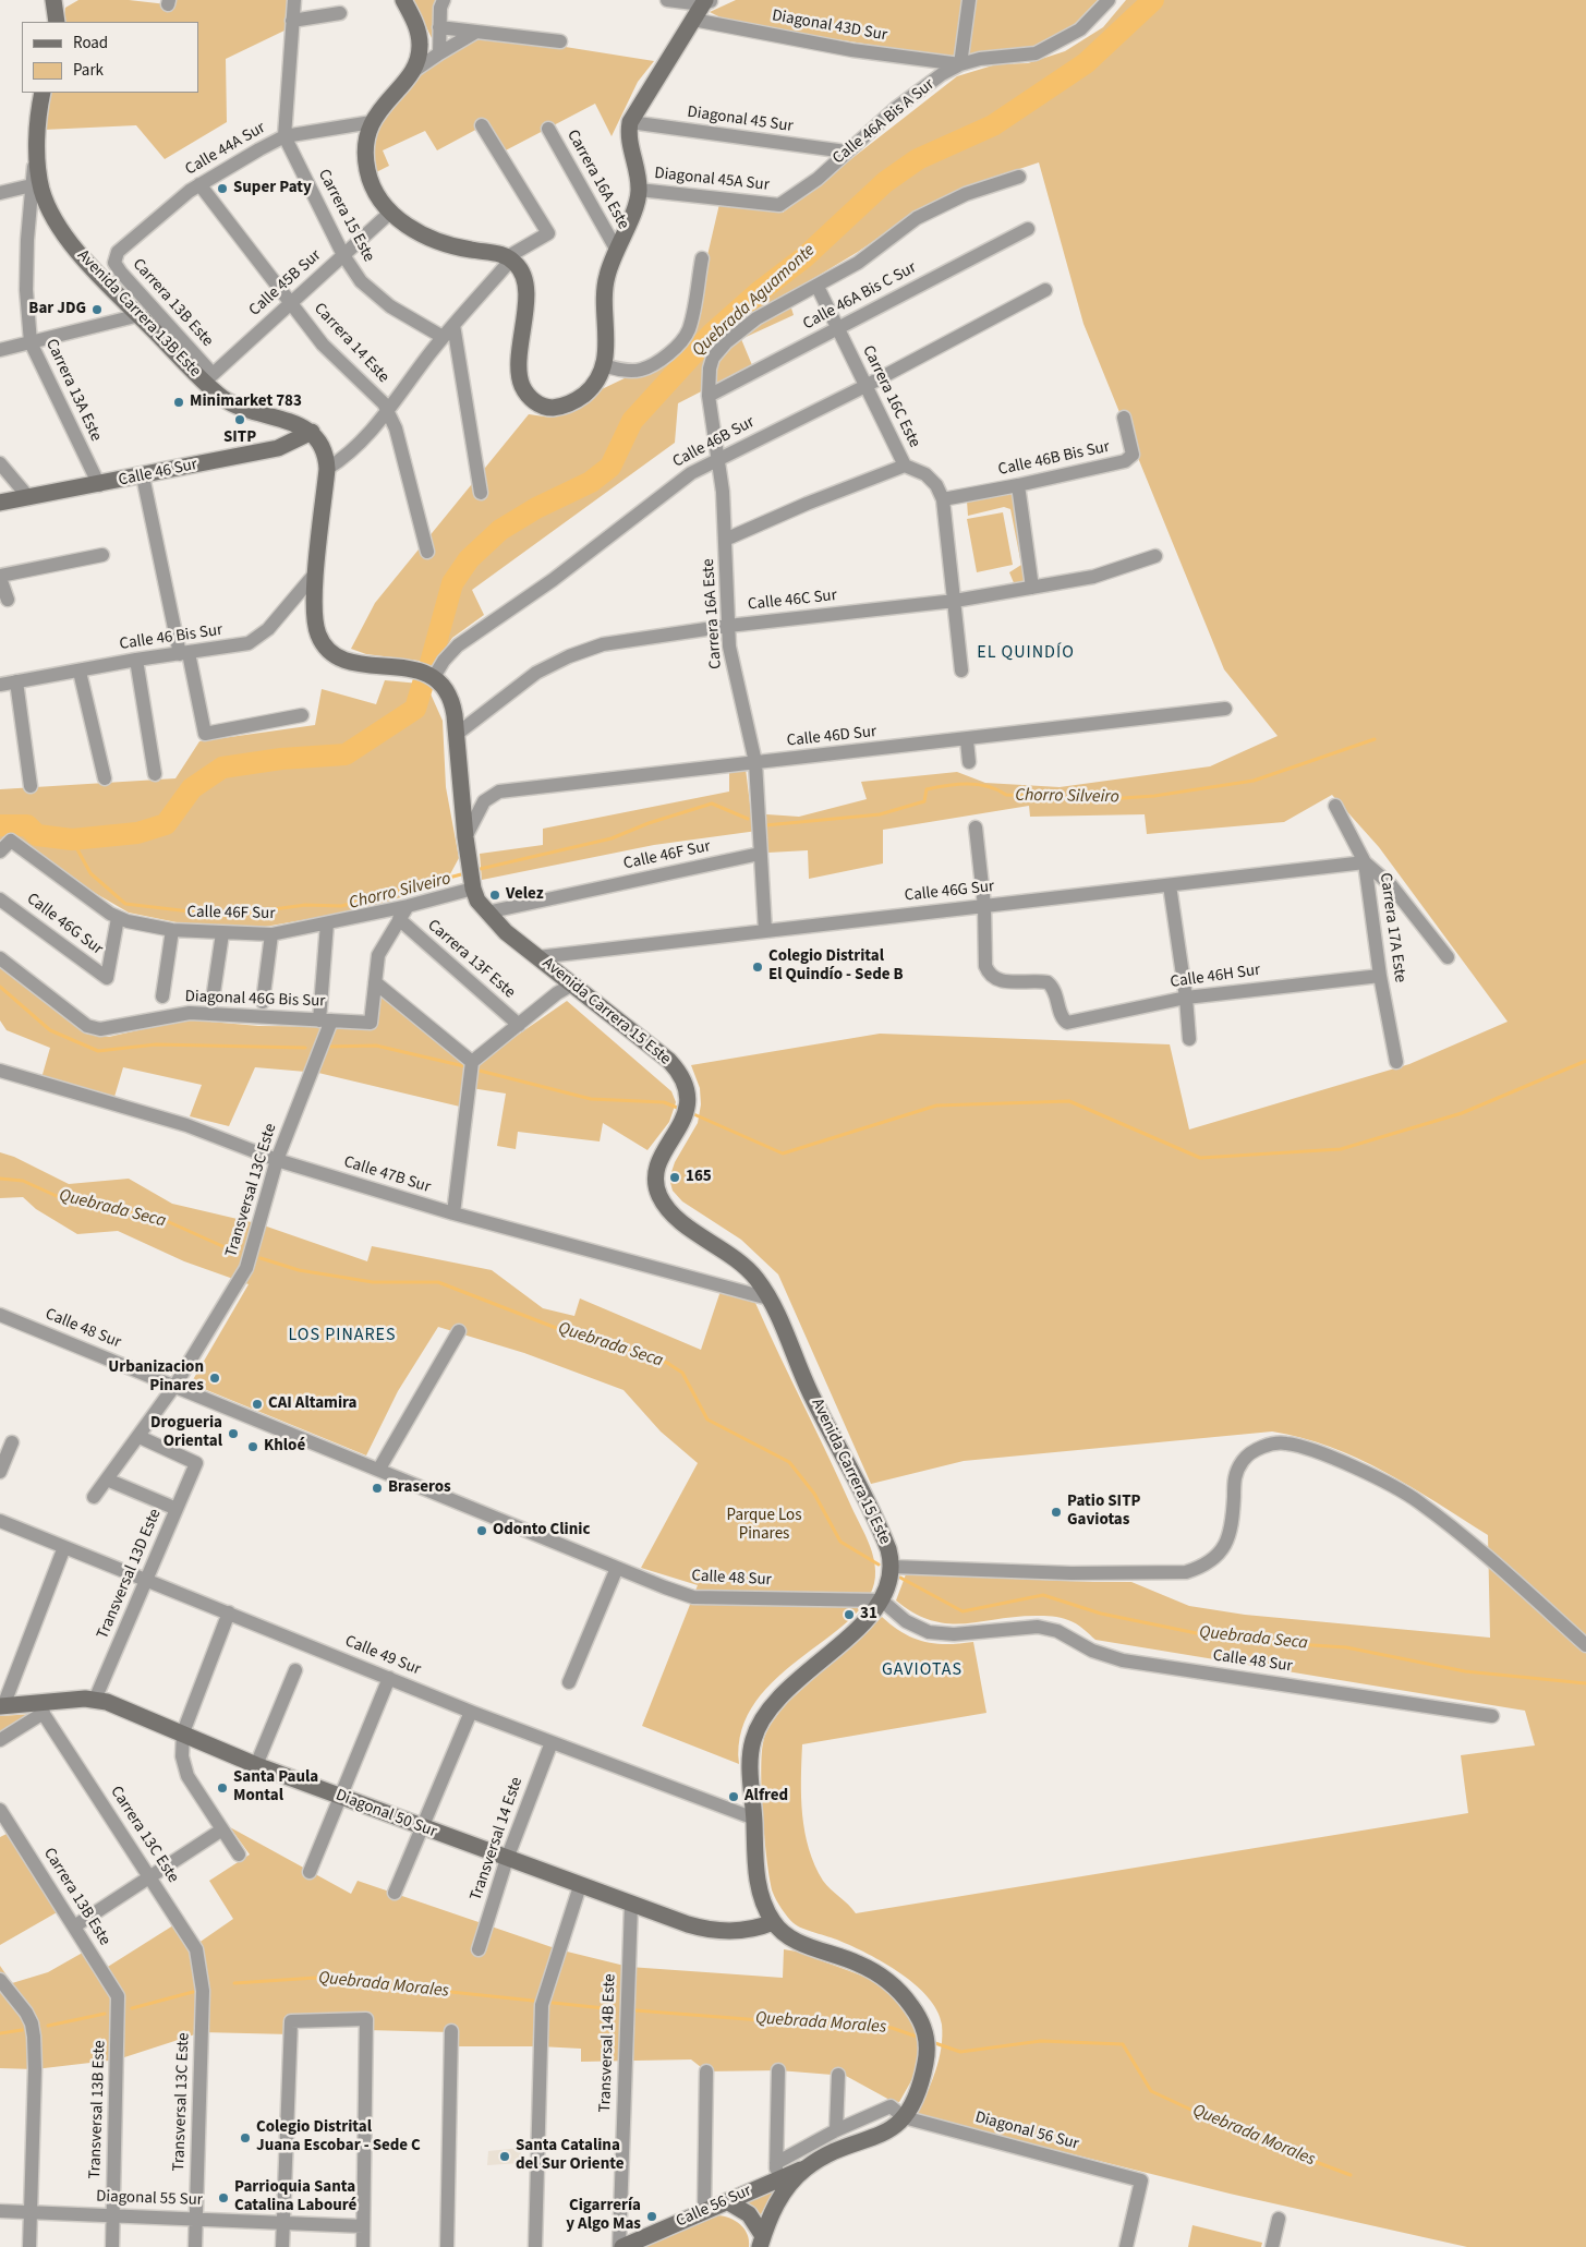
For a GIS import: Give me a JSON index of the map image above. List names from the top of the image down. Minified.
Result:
{"streets":{"main road":["Avenida Carrera 13B Este","Calle 46 Sur","Avenida Carrera 15 Este","Diagonal 50 Sur","Calle 56 Sur"],"street":["Diagonal 43D Sur","Diagonal 45 Sur","Calle 46A Bis A Sur","Calle 44A Sur","Carrera 16A Este","Diagonal 45A Sur","Carrera 15 Este","Calle 45B Sur","Calle 46A Bis C Sur","Carrera 13B Este","Carrera 14 Este","Carrera 13A Este","Carrera 16C Este","Calle 46B Sur","Calle 46B Bis Sur","Calle 46C Sur","Calle 46 Bis Sur","Calle 46D Sur","Calle 46F Sur","Calle 46G Sur","Carrera 17A Este","Carrera 13F Este","Calle 46H Sur","Diagonal 46G Bis Sur","Calle 47B Sur","Transversal 13C Este","Calle 48 Sur","Transversal 13D Este","Calle 49 Sur","Carrera 13C Este","Transversal 14 Este","Transversal 14B Este","Transversal 13B Este","Diagonal 56 Sur","Diagonal 55 Sur"]},"crossings":[["Diagonal 43D Sur","Calle 46A Bis A Sur"],["Diagonal 45 Sur","Calle 46A Bis A Sur"],["Calle 46A Bis A Sur","Diagonal 45A Sur"],["Calle 44A Sur","Carrera 15 Este"],["Calle 44A Sur","Carrera 13B Este"],["Calle 44A Sur","Carrera 14 Este"],["Carrera 16A Este","Calle 46A Bis C Sur"],["Carrera 16A Este","Carrera 16C Este"],["Carrera 16A Este","Calle 46B Sur"],["Carrera 16A Este","Calle 46C Sur"],["Carrera 16A Este","Calle 46D Sur"],["Carrera 16A Este","Calle 46F Sur"],["Carrera 16A Este","Calle 46G Sur"],["Carrera 15 Este","Calle 45B Sur"],["Calle 45B Sur","Carrera 13B Este"],["Calle 45B Sur","Avenida Carrera 13B Este"],["Calle 45B Sur","Carrera 14 Este"],["Calle 46A Bis C Sur","Carrera 16C Este"],["Carrera 13B Este","Avenida Carrera 13B Este"],["Carrera 13B Este","Transversal 13B Este"],["Avenida Carrera 13B Este","Carrera 13A Este"],["Avenida Carrera 13B Este","Calle 46 Sur"],["Carrera 13A Este","Calle 46 Sur"],["Carrera 16C Este","Calle 46B Sur"],["Carrera 16C Este","Calle 46B Bis Sur"],["Carrera 16C Este","Calle 46C Sur"],["Calle 46B Sur","Avenida Carrera 15 Este"],["Calle 46C Sur","Avenida Carrera 15 Este"],["Calle 46D Sur","Avenida Carrera 15 Este"],["Calle 46F Sur","Calle 46G Sur"],["Calle 46F Sur","Avenida Carrera 15 Este"],["Calle 46F Sur","Transversal 13C Este"],["Calle 46G Sur","Carrera 17A Este"],["Calle 46G Sur","Calle 46H Sur"],["Calle 46G Sur","Avenida Carrera 15 Este"],["Carrera 17A Este","Calle 46H Sur"],["Diagonal 46G Bis Sur","Transversal 13C Este"],["Avenida Carrera 15 Este","Calle 47B Sur"],["Avenida Carrera 15 Este","Calle 48 Sur"],["Avenida Carrera 15 Este","Calle 49 Sur"],["Avenida Carrera 15 Este","Diagonal 50 Sur"],["Avenida Carrera 15 Este","Diagonal 56 Sur"],["Avenida Carrera 15 Este","Calle 56 Sur"],["Calle 47B Sur","Transversal 13C Este"],["Transversal 13C Este","Calle 48 Sur"],["Transversal 13C Este","Transversal 13D Este"],["Transversal 13C Este","Carrera 13C Este"],["Transversal 13C Este","Diagonal 55 Sur"],["Transversal 13D Este","Calle 49 Sur"],["Transversal 13D Este","Diagonal 50 Sur"],["Calle 49 Sur","Transversal 14 Este"],["Diagonal 50 Sur","Carrera 13C Este"],["Diagonal 50 Sur","Transversal 14 Este"],["Diagonal 50 Sur","Transversal 14B Este"],["Transversal 14B Este","Calle 56 Sur"],["Transversal 13B Este","Diagonal 55 Sur"],["Diagonal 56 Sur","Calle 56 Sur"]],"districts":["EL QUINDÍO","LOS PINARES","GAVIOTAS"],"water":["Quebrada Aguamonte","Chorro Silveiro","Quebrada Seca","Quebrada Morales"],"parks":["Parque Los Pinares"],"places":["Super Paty","Bar JDG","Minimarket 783","SITP","Velez","Colegio Distrital El Quindío - Sede B","165","Urbanizacion Pinares","CAI Altamira","Drogueria Oriental","Khloé","Braseros","Patio SITP Gaviotas","Odonto Clinic","31","Santa Paula Montal","Alfred","Colegio Distrital Juana Escobar - Sede C","Santa Catalina del Sur Oriente","Parrioquia Santa Catalina Labouré","Cigarrería y Algo Mas"],"legend":["Road","Park"]}
